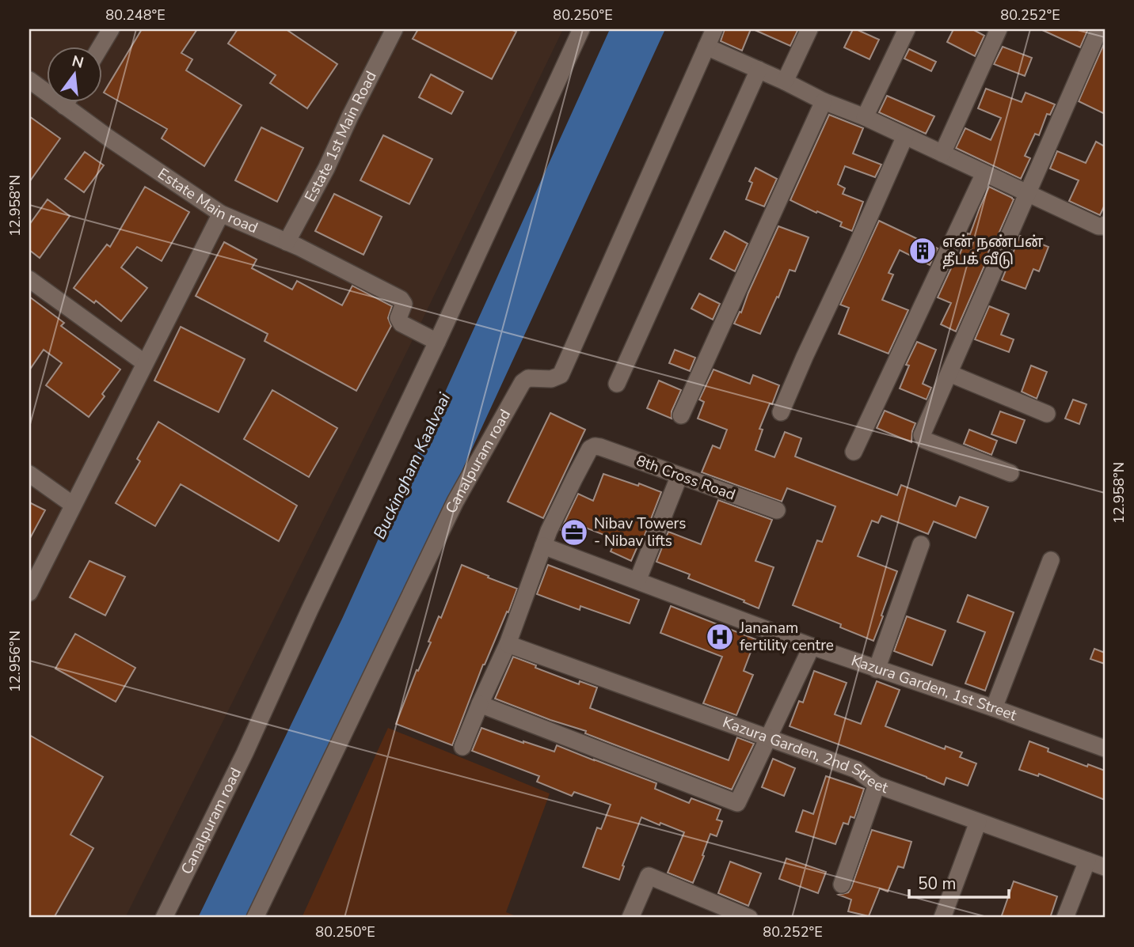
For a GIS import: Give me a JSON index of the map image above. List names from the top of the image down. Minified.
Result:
{"streets":{"street":["Estate 1st Main Road","Estate Main road","Canalpuram road","8th Cross Road","Kazura Garden, 1st Street","Kazura Garden, 2nd Street"]},"crossings":[["Estate 1st Main Road","Estate Main road"],["Estate Main road","Canalpuram road"],["8th Cross Road","Kazura Garden, 1st Street"]],"water":["Buckingham Kaalvaai"],"places":{"building":["என் நண்பன் தீபக் வீடு"],"office":["Nibav Towers - Nibav lifts"],"hospital":["Jananam fertility centre"]},"scale_bar":"50 m","north":"top","coordinates":["80.248°E","80.250°E","80.252°E","12.958°N","12.956°N"]}
